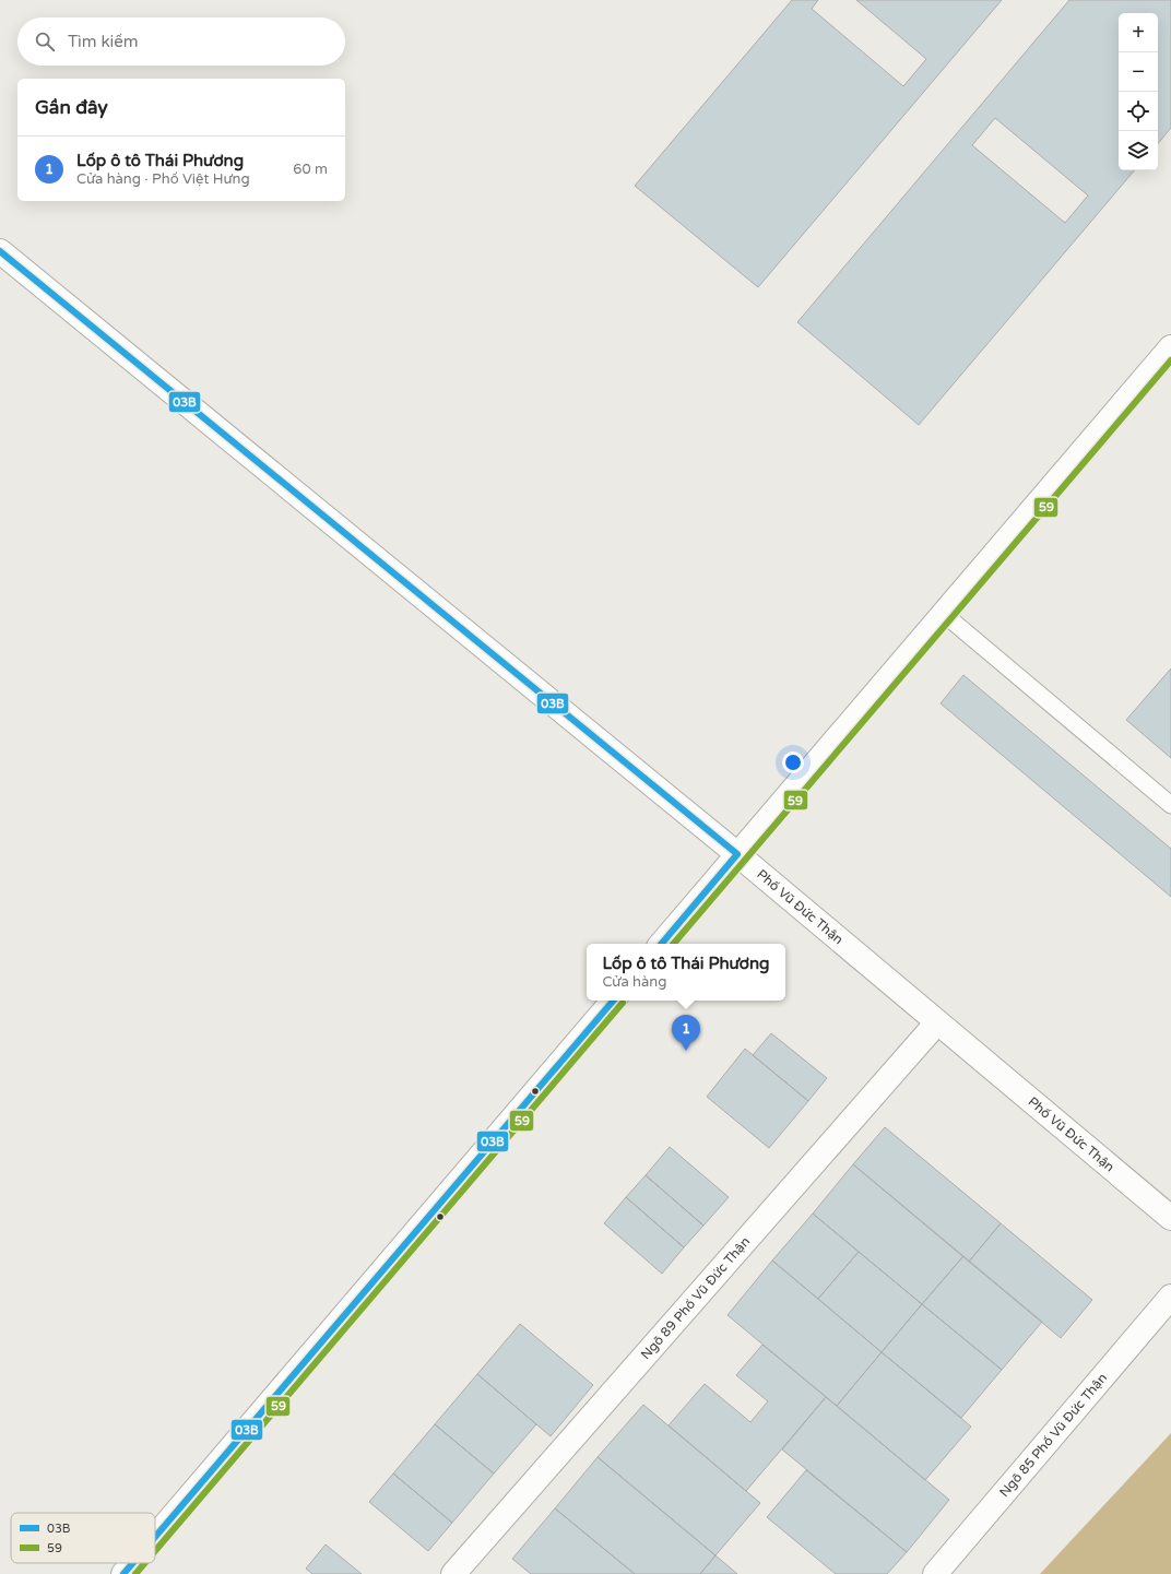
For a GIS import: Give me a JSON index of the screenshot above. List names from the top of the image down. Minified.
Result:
{"streets":{"street":["Phố Vũ Đức Thận","Ngõ 89 Phố Vũ Đức Thận","Ngõ 85 Phố Vũ Đức Thận"]},"crossings":[["Phố Vũ Đức Thận","Ngõ 89 Phố Vũ Đức Thận"]],"lines":["transit line 03B","transit line 59"],"legend":["03B","59"],"page":{"map_buttons":["+","−"],"search":"Tìm kiếm","heading":"Gần đây","list":[{"mark":"1","name":"Lốp ô tô Thái Phương","note":"Cửa hàng · Phố Việt Hưng","value":"60 m"}],"popup":["Lốp ô tô Thái Phương","Cửa hàng"],"pins":"1"}}
